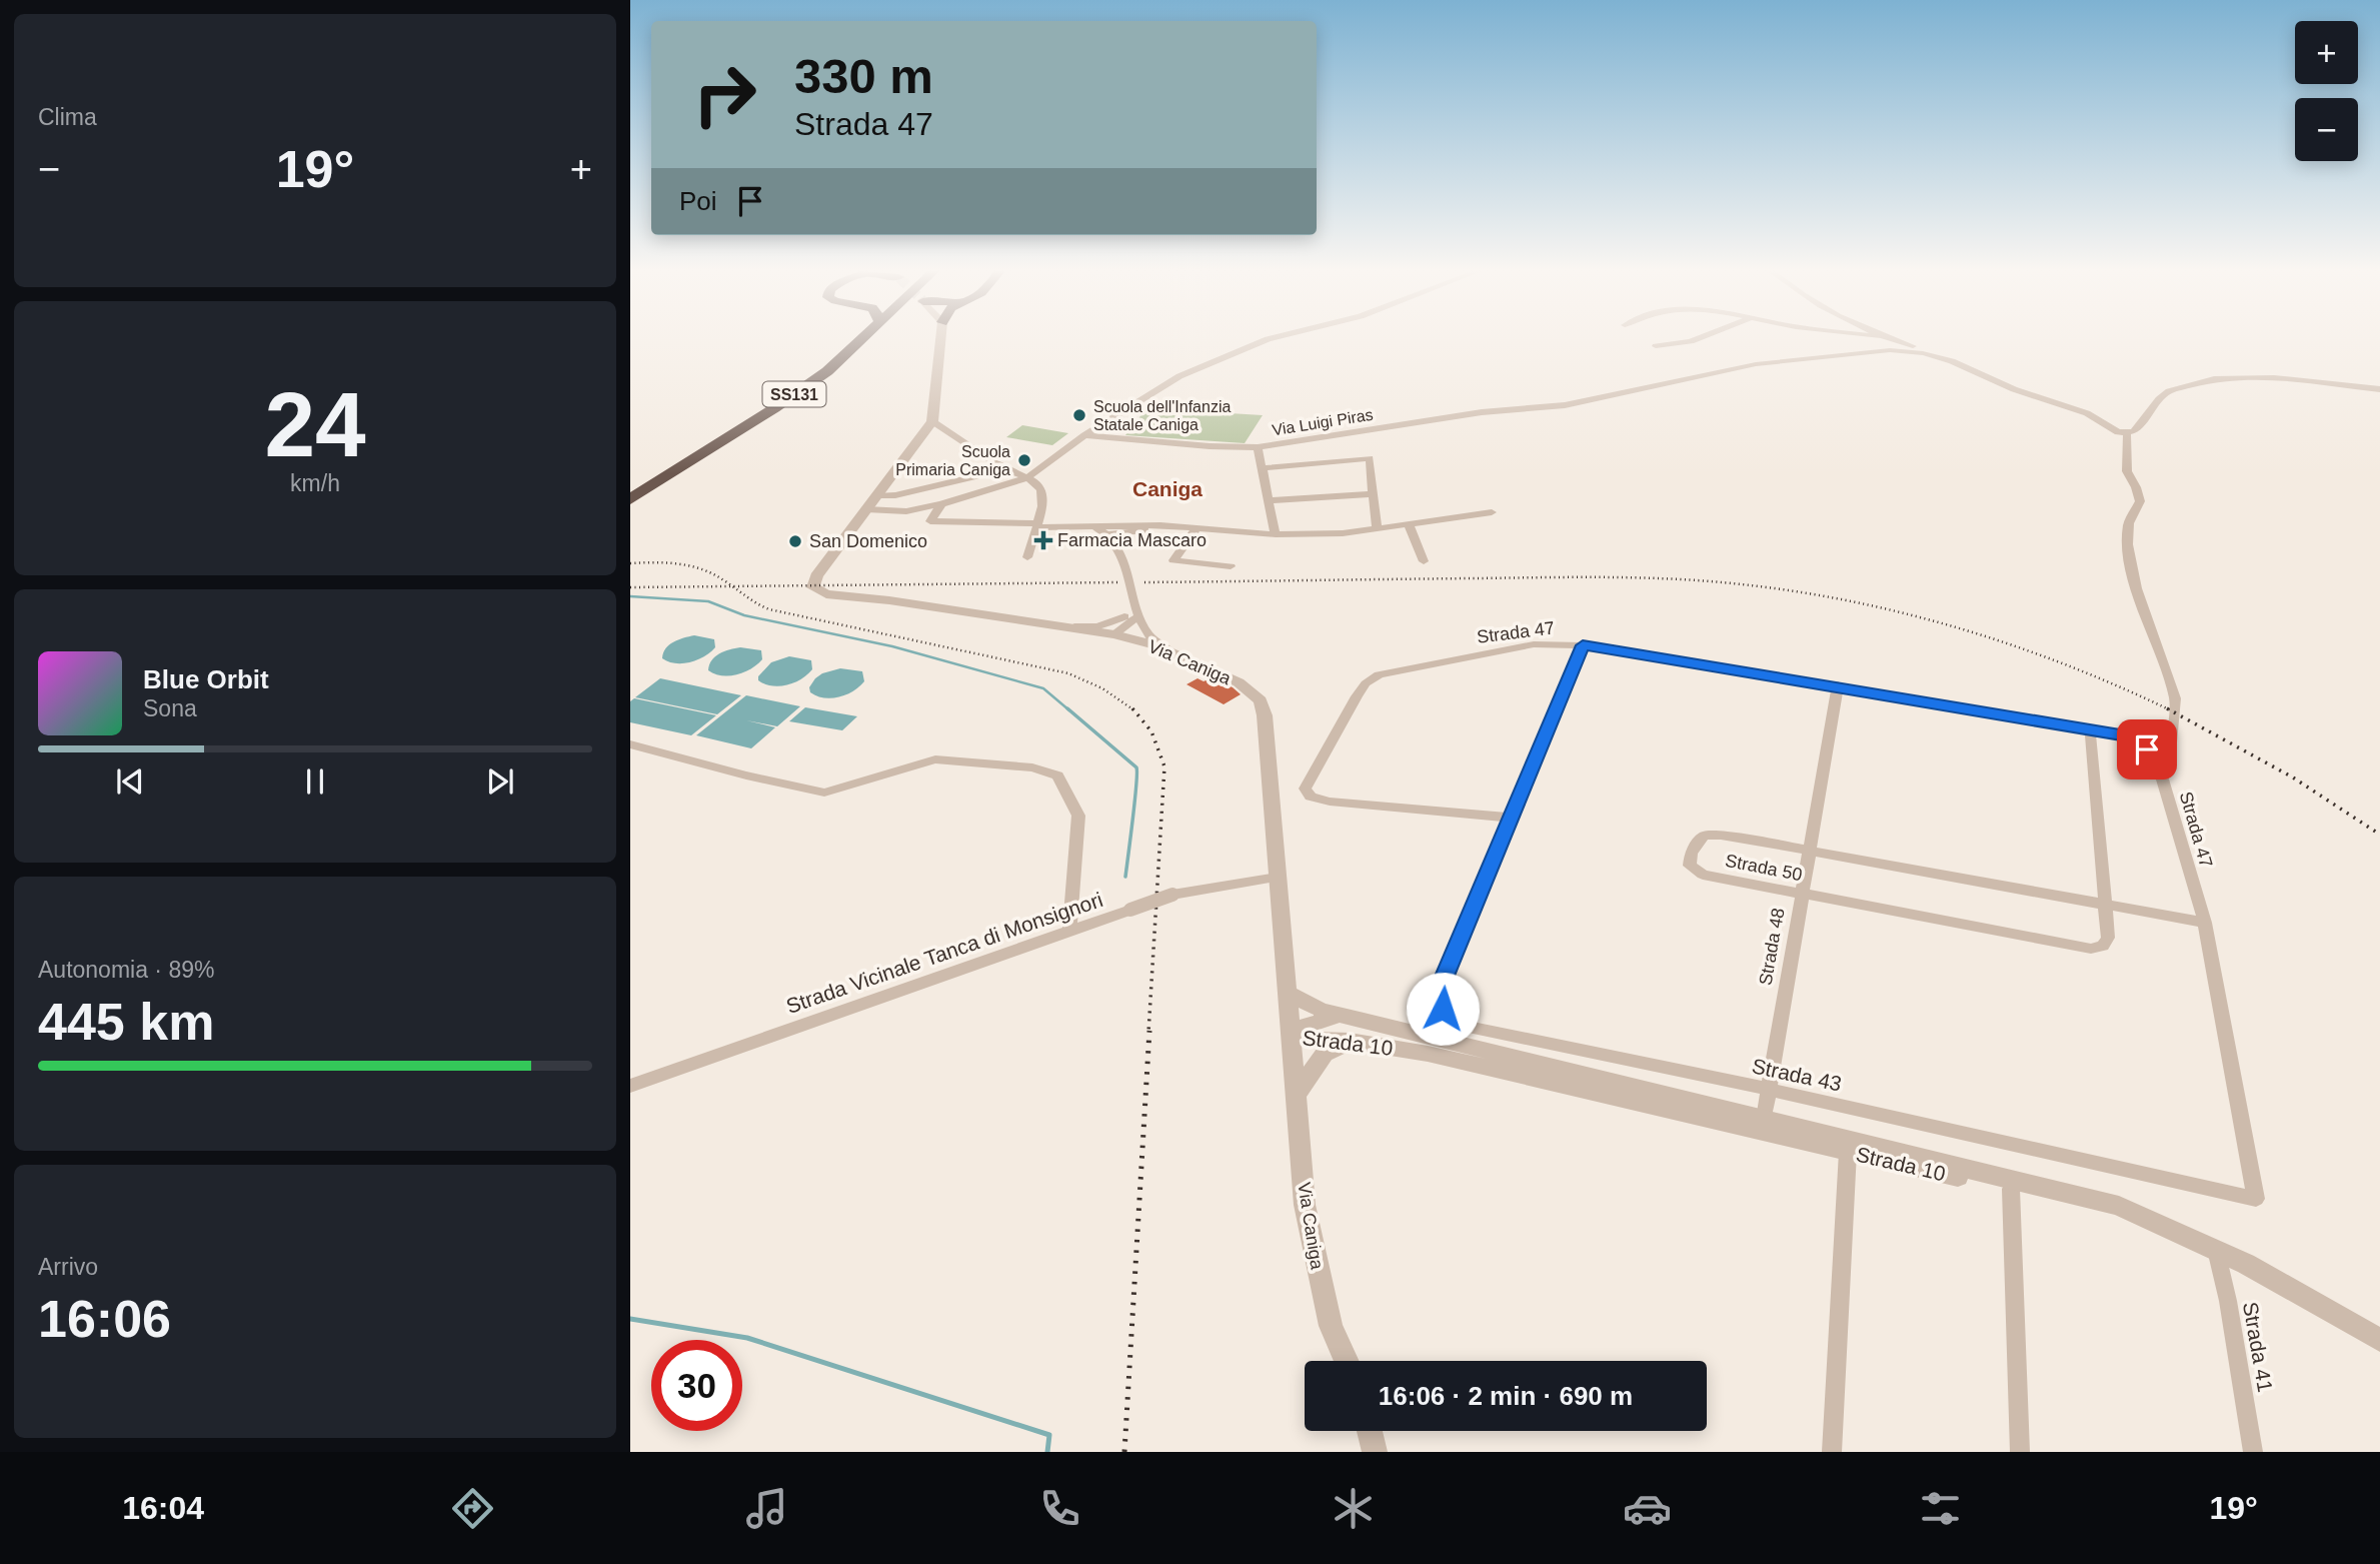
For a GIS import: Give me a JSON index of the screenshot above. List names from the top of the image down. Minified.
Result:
{"streets":{"highway":["SS131"],"street":["Via Luigi Piras","Strada 47","Via Caniga","Strada 50","Strada 48","Strada Vicinale Tanca di Monsignori","Strada 10","Strada 43","Strada 41"]},"crossings":[["Strada 47","Strada 50"],["Strada 47","Strada 48"],["Strada 47","Strada 43"],["Via Caniga","Strada Vicinale Tanca di Monsignori"],["Via Caniga","Strada 10"],["Strada 50","Strada 48"],["Strada 50","Strada 43"],["Strada 48","Strada 10"],["Strada 48","Strada 43"],["Strada 10","Strada 41"]],"districts":["Caniga"],"places":{"other":["Scuola dell'Infanzia Statale Caniga","Scuola Primaria Caniga","San Domenico"],"health":["Farmacia Mascaro"]},"page":{"tile":["Clima",["24","km/h"],["Autonomia · 89%","445 km"],["Arrivo","16:06"]],"map_buttons":["+","−"],"turn":["330 m","Strada 47"],"heat":["−","19°","+"],"then":"Poi","song":["Blue Orbit","Sona"],"limit":"30","trip":"16:06 · 2 min · 690 m","tabs":["16:04","19°"]}}
